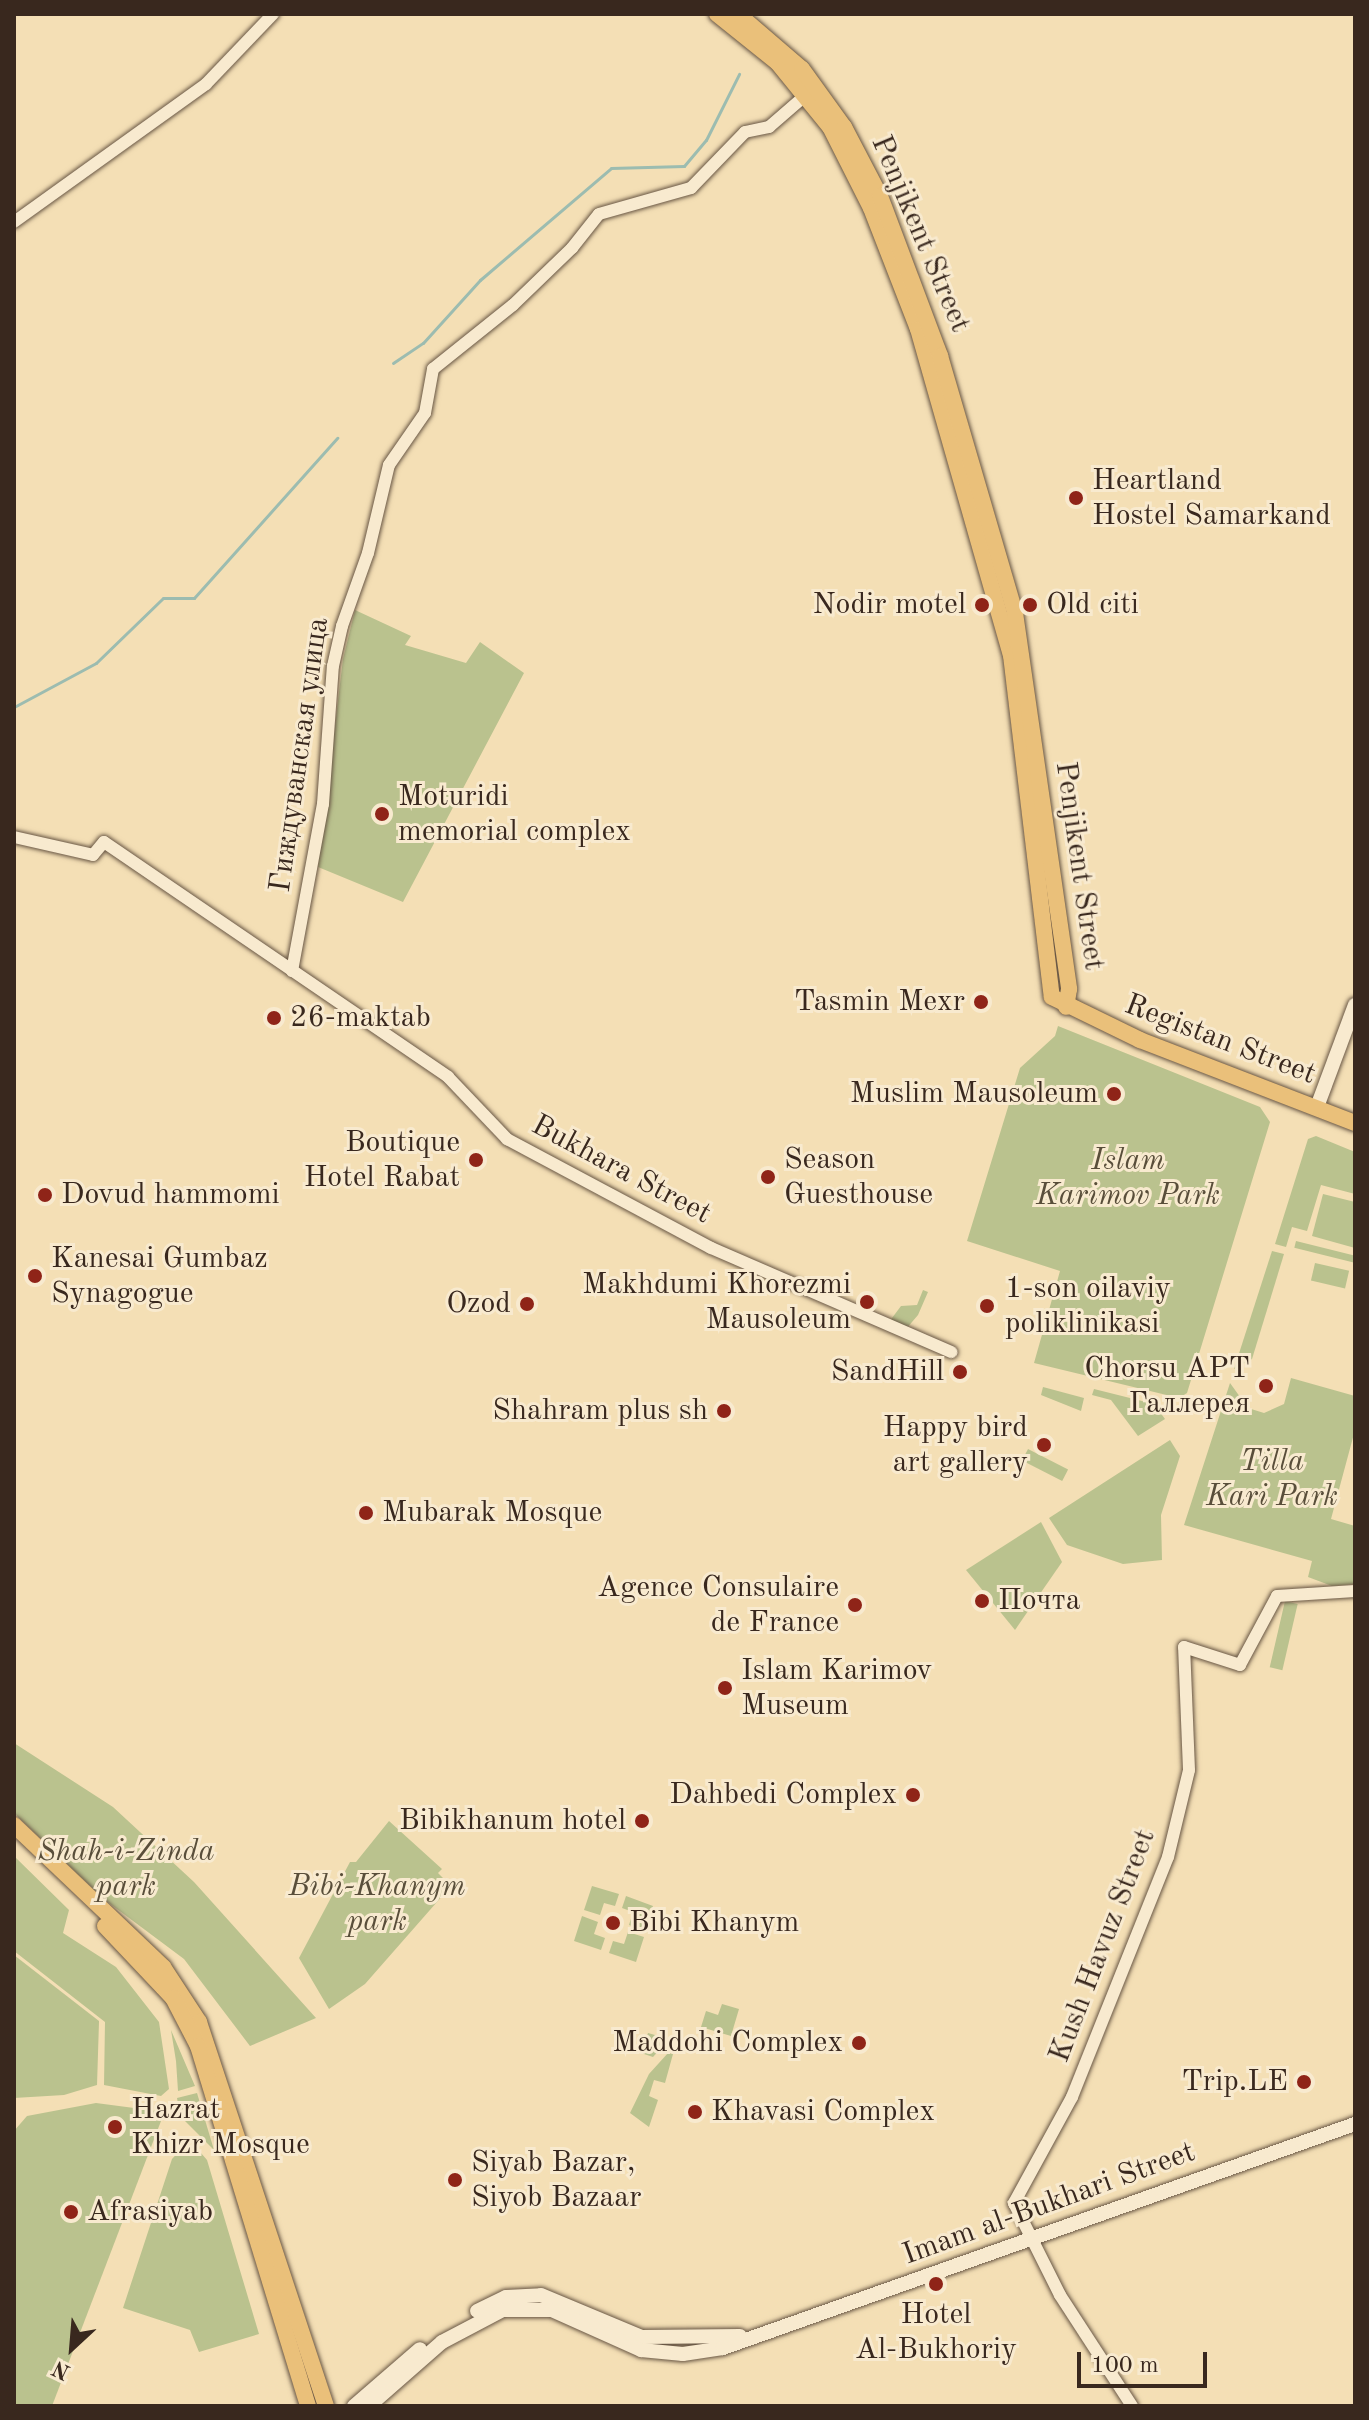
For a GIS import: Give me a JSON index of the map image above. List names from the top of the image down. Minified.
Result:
{"streets":{"main road":["Penjikent Street","Registan Street","Imam al-Bukhari Street"],"street":["Гиждуванская улица","Bukhara Street","Kush Havuz Street"]},"crossings":[["Penjikent Street","Гиждуванская улица"],["Penjikent Street","Registan Street"],["Гиждуванская улица","Bukhara Street"],["Kush Havuz Street","Imam al-Bukhari Street"]],"parks":["Islam Karimov Park","Tilla Kari Park","Shah-i-Zinda park","Bibi-Khanym park"],"places":["Heartland Hostel Samarkand","Nodir motel","Old citi","Moturidi memorial complex","Tasmin Mexr","26-maktab","Muslim Mausoleum","Boutique Hotel Rabat","Season Guesthouse","Dovud hammomi","Kanesai Gumbaz Synagogue","Makhdumi Khorezmi Mausoleum","Ozod","1-son oilaviy poliklinikasi","SandHill","Chorsu АРТ Галлерея","Shahram plus sh","Happy bird art gallery","Mubarak Mosque","Почта","Agence Consulaire de France","Islam Karimov Museum","Dahbedi Complex","Bibikhanum hotel","Bibi Khanym","Maddohi Complex","Trip.LE","Khavasi Complex","Hazrat Khizr Mosque","Siyab Bazar, Siyob Bazaar","Afrasiyab","Hotel Al-Bukhoriy"],"scale_bar":"100 m","north":"bottom left"}
